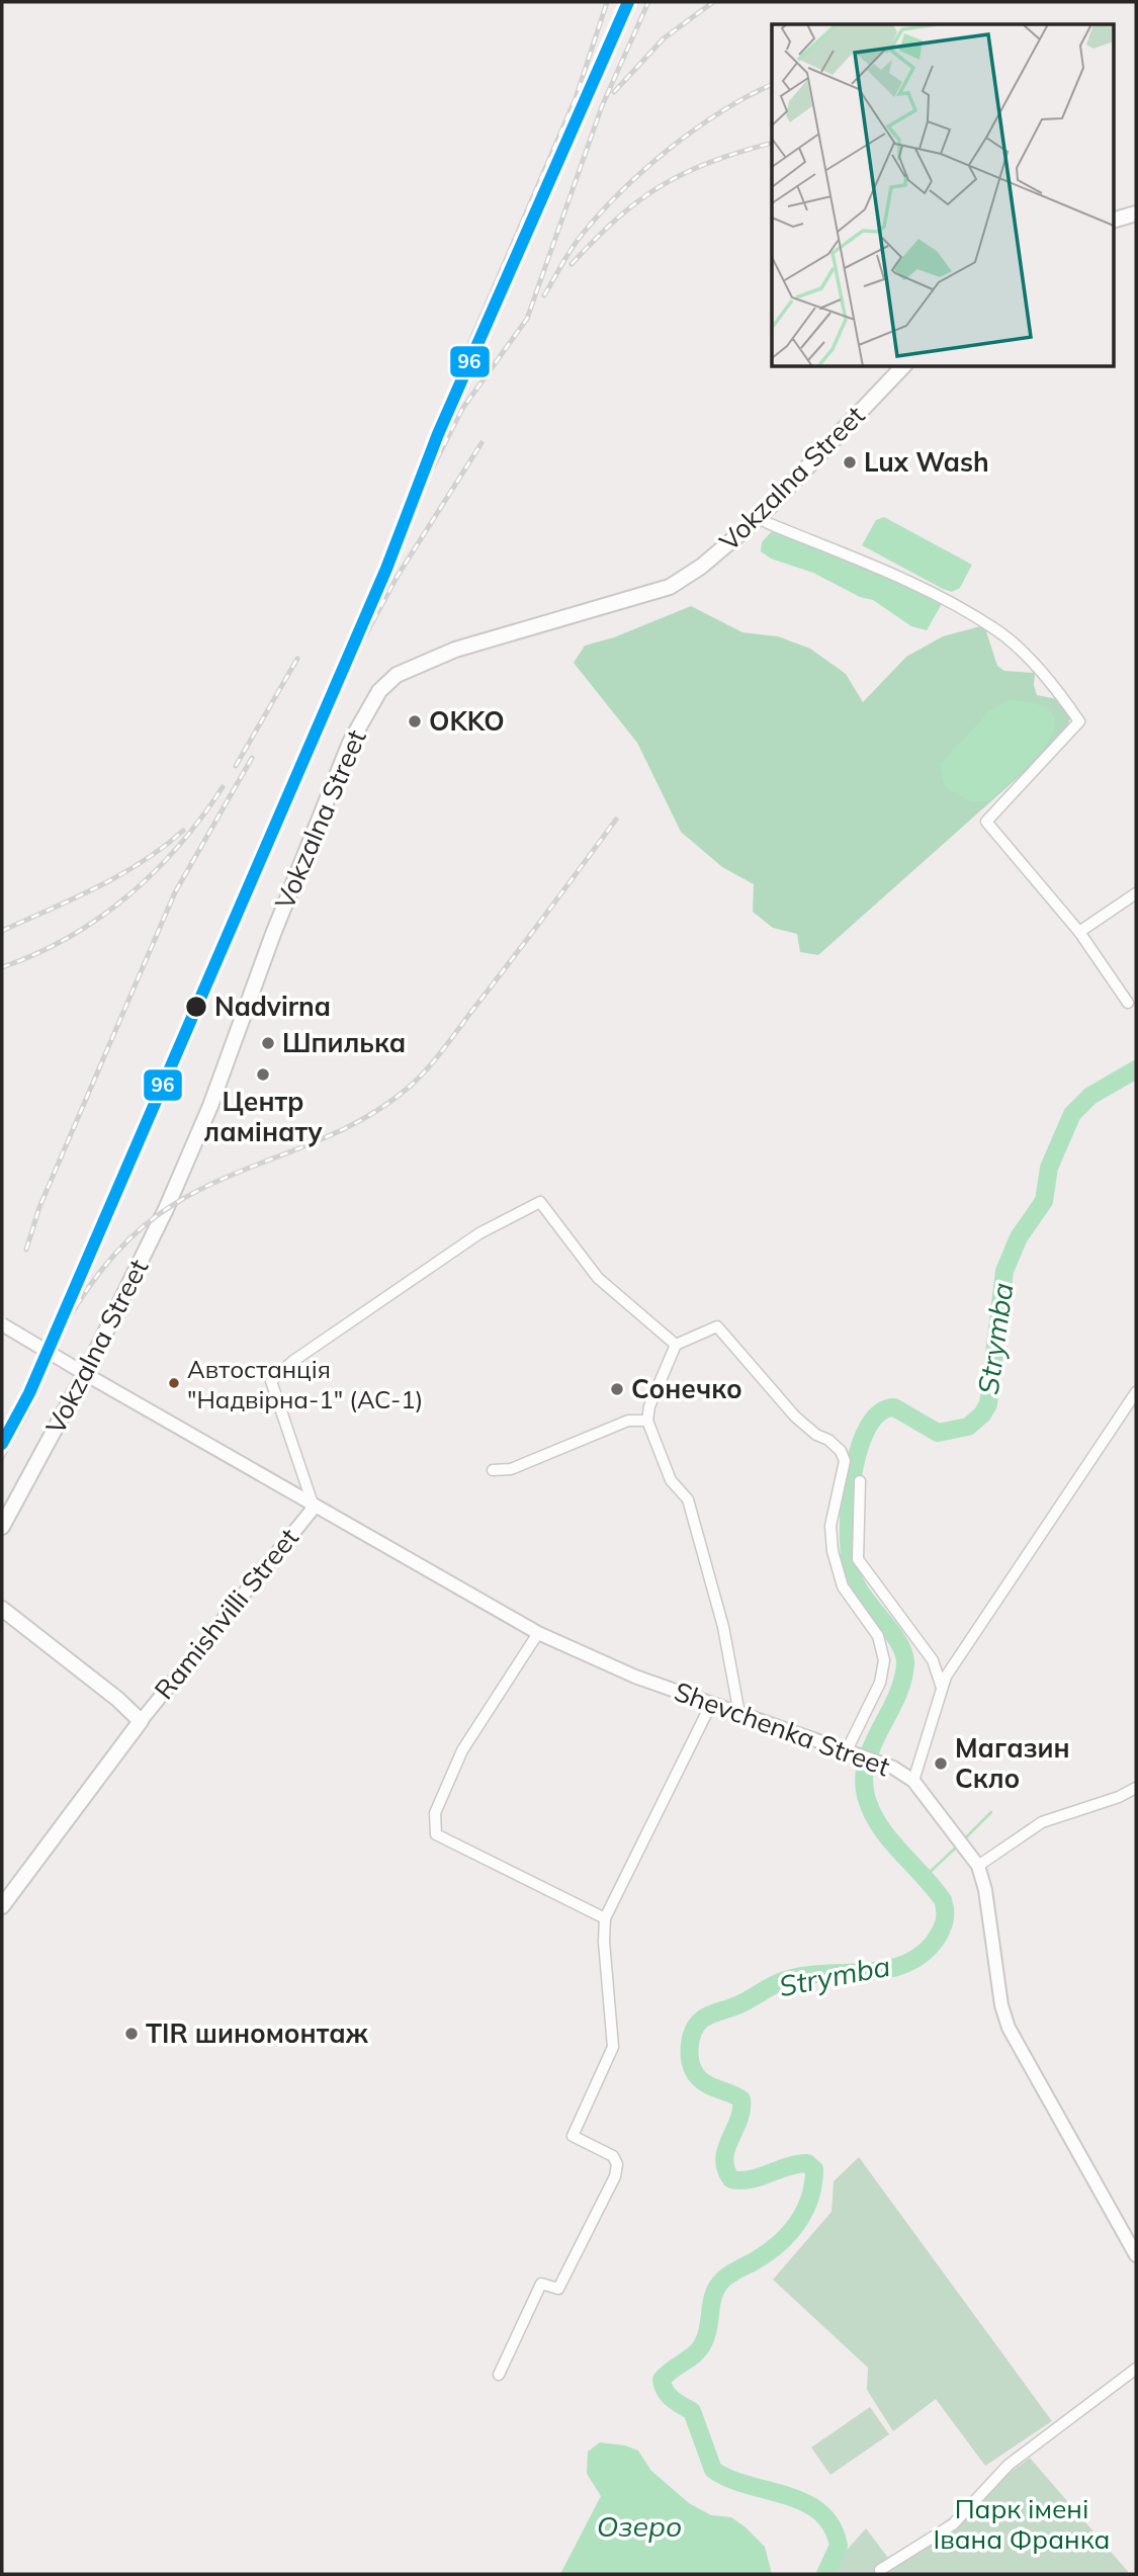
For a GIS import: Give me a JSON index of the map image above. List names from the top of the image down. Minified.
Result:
{"streets":{"main road":["Vokzalna Street"],"street":["Ramishvilli Street","Shevchenka Street"]},"crossings":[["Ramishvilli Street","Shevchenka Street"]],"water":["Strymba","Озеро"],"parks":["Парк імені Івана Франка"],"places":["Lux Wash","OKKO","Nadvirna","Шпилька","Центр ламінату","Автостанція \"Надвірна-1\" (АС-1)","Сонечко","Магазин Скло","TIR шиномонтаж"],"lines":["transit line 96"]}
